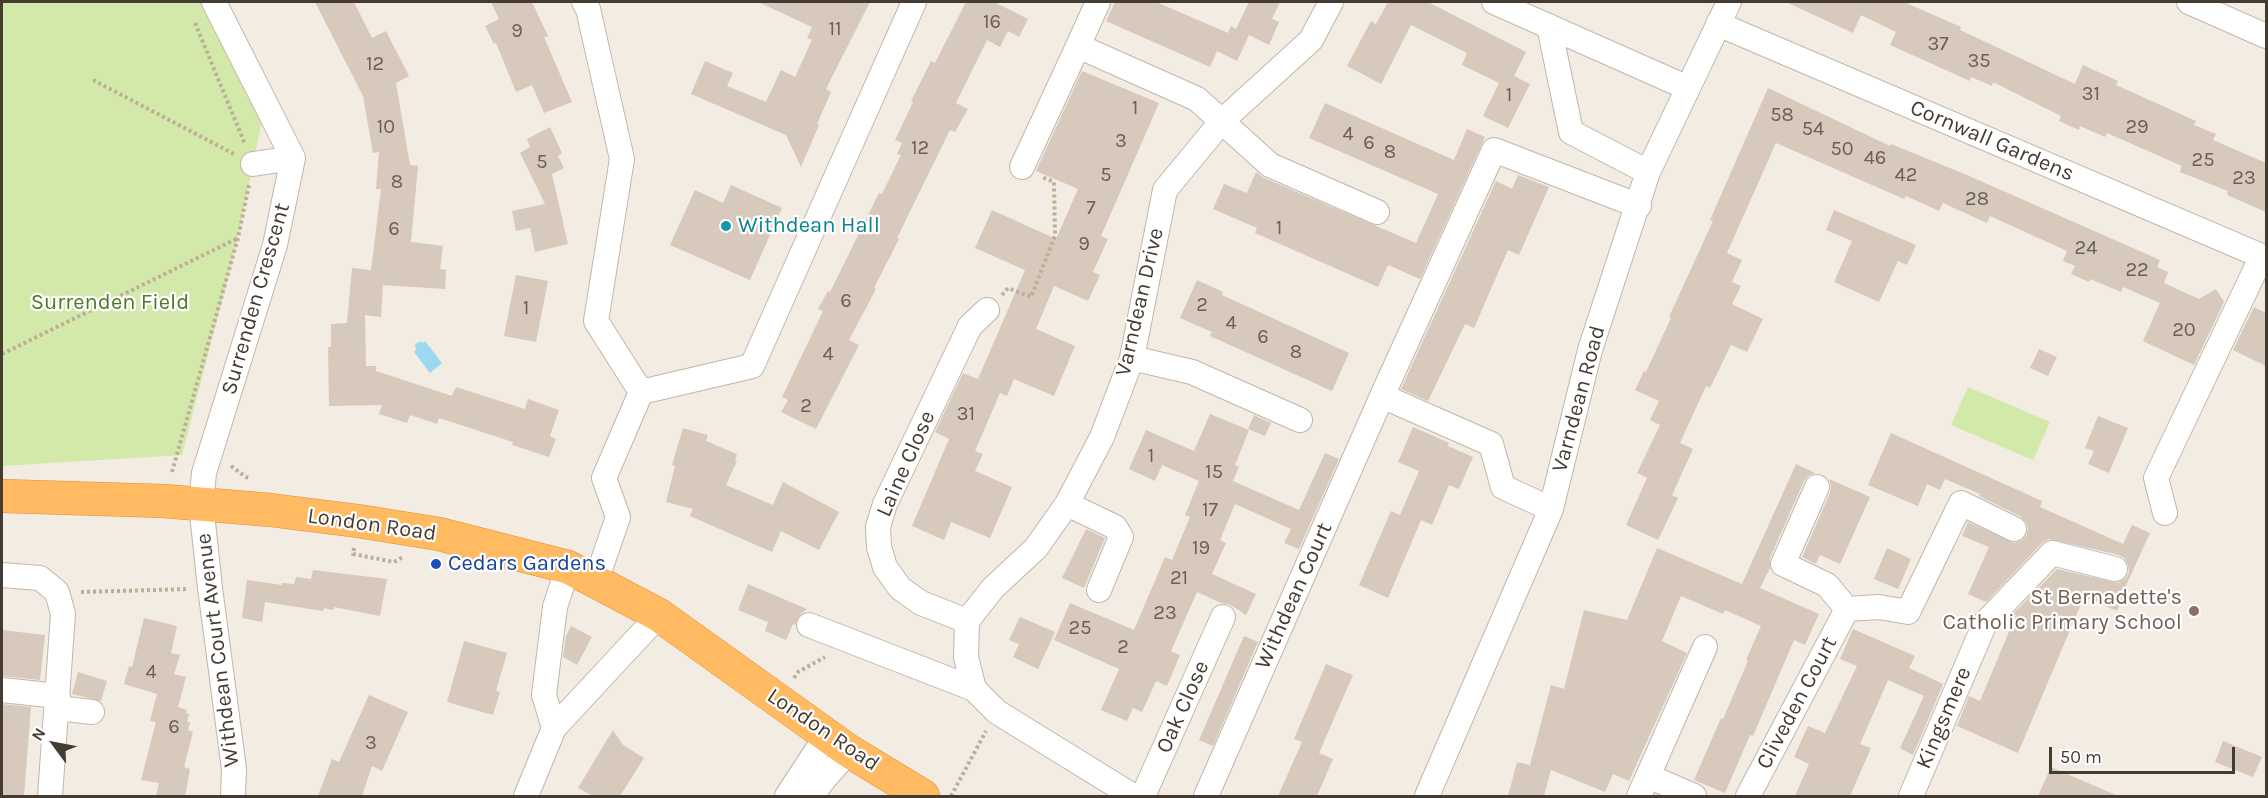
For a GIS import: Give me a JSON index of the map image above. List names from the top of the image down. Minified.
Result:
{"streets":{"highway":["London Road"],"street":["Cornwall Gardens","Surrenden Crescent","Varndean Drive","Varndean Road","Laine Close","Withdean Court","Withdean Court Avenue","Cliveden Court","Oak Close","Kingsmere"]},"crossings":[["Cornwall Gardens","Varndean Road"],["Surrenden Crescent","London Road"],["Surrenden Crescent","Withdean Court Avenue"],["Varndean Drive","Laine Close"],["Varndean Road","Withdean Court"],["London Road","Withdean Court Avenue"]],"parks":["Surrenden Field"],"places":["Withdean Hall","Cedars Gardens","St Bernadette's Catholic Primary School"],"house_numbers":["16","11","9","37","35","12","31","1","1","58","10","29","54","4","3","6","12","50","8","46","25","5","5","42","23","8","28","7","1","6","9","24","22","6","2","1","4","20","6","8","4","2","31","1","15","17","19","21","23","25","2","4","6","3"],"scale_bar":"50 m","north":"top left"}
